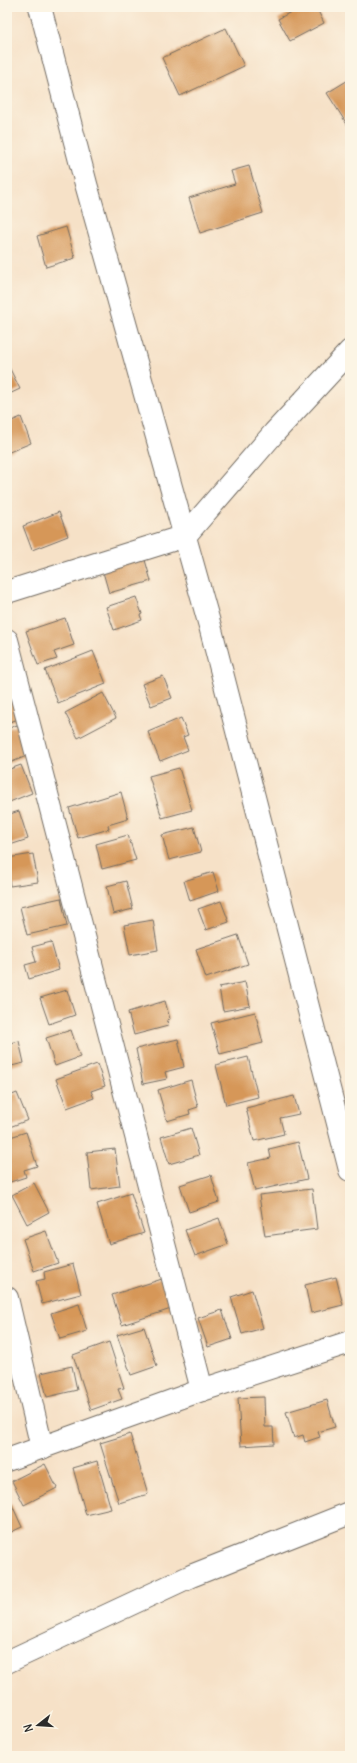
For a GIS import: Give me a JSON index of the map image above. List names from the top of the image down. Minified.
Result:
{"north":"left"}
